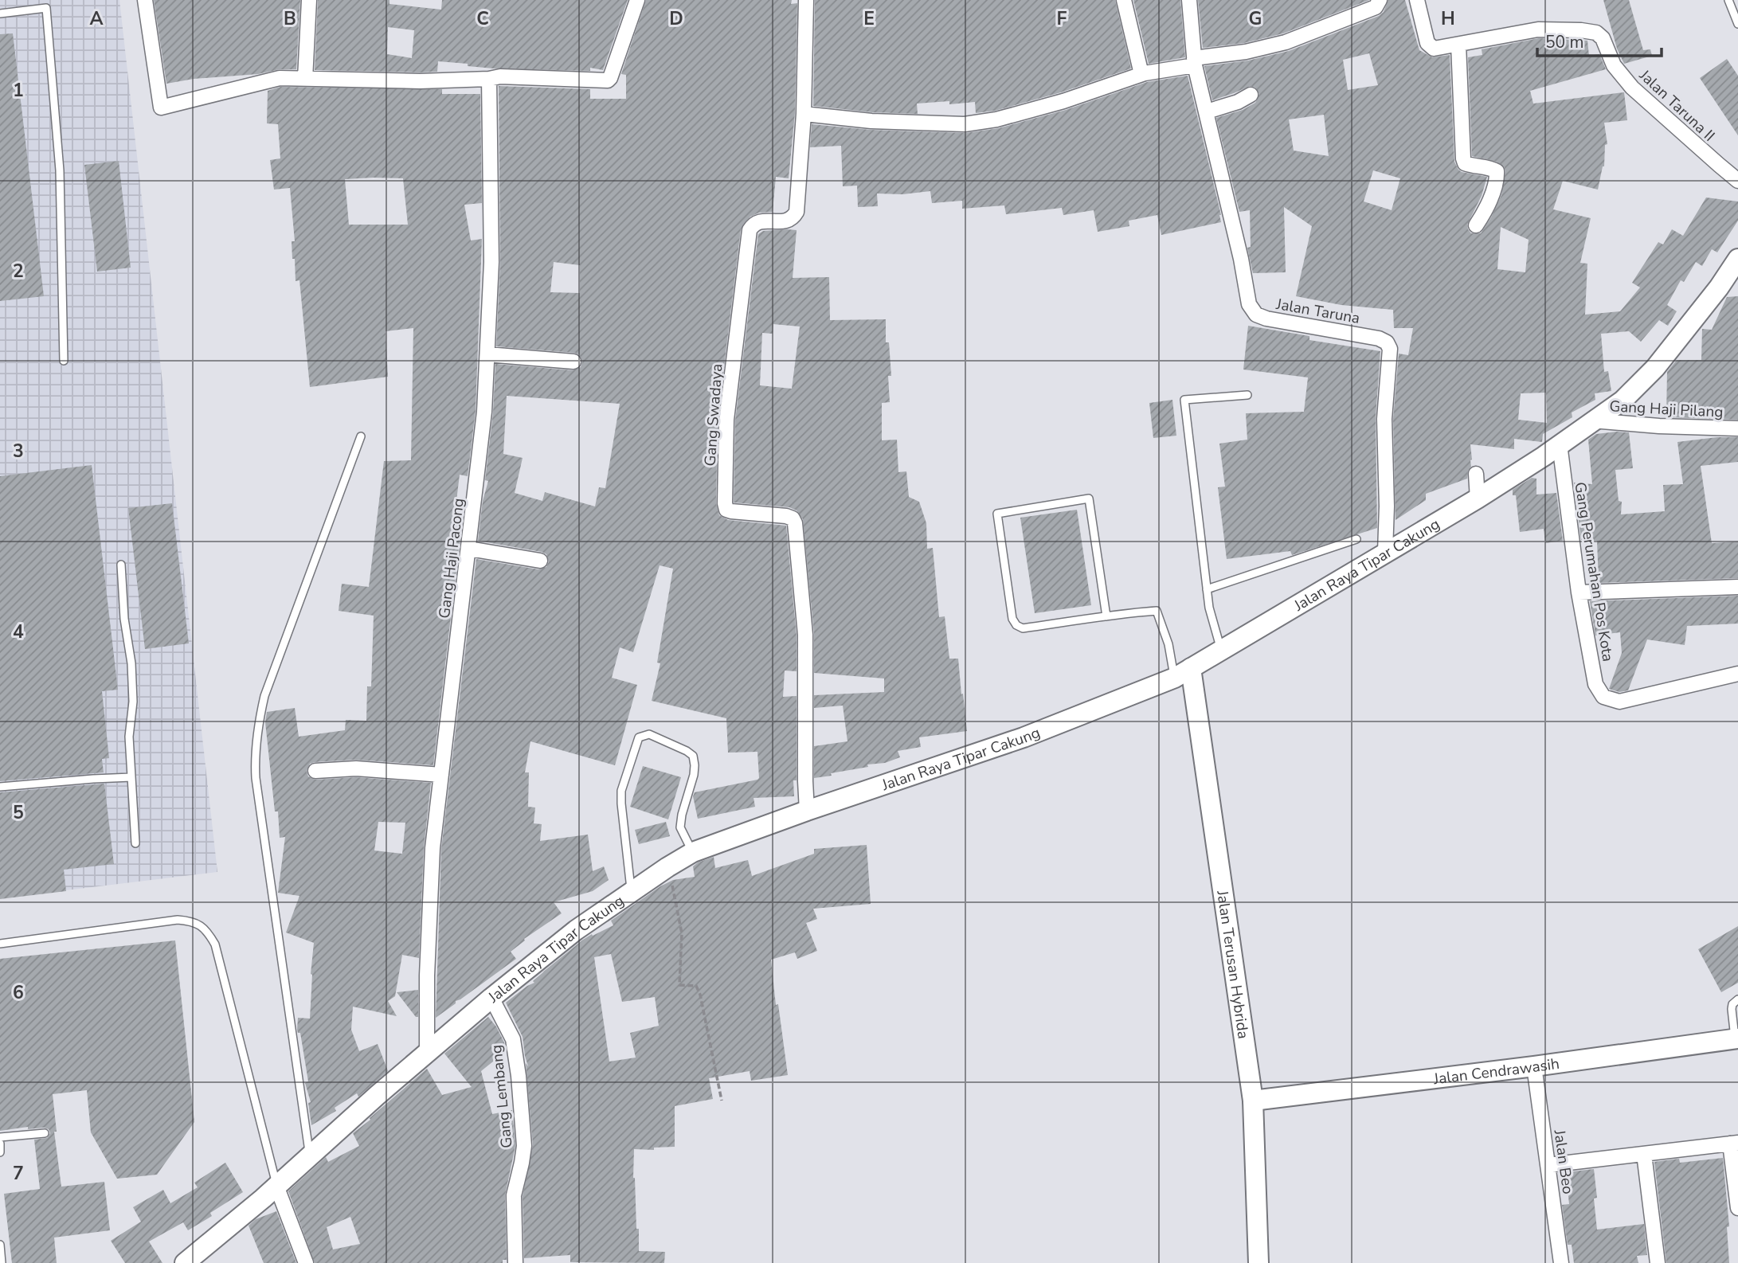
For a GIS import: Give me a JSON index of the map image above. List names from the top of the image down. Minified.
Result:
{"streets":{"street":["Jalan Taruna II","Jalan Taruna","Gang Haji Pilang","Gang Swadaya","Gang Haji Pacong","Jalan Raya Tipar Cakung","Gang Perumahan Pos Kota","Jalan Terusan Hybrida","Jalan Cendrawasih","Gang Lembang","Jalan Beo"]},"crossings":[["Jalan Taruna","Jalan Raya Tipar Cakung"],["Gang Haji Pilang","Jalan Raya Tipar Cakung"],["Gang Swadaya","Jalan Raya Tipar Cakung"],["Gang Haji Pacong","Jalan Raya Tipar Cakung"],["Jalan Raya Tipar Cakung","Gang Perumahan Pos Kota"],["Jalan Raya Tipar Cakung","Jalan Terusan Hybrida"],["Jalan Raya Tipar Cakung","Gang Lembang"],["Jalan Terusan Hybrida","Jalan Cendrawasih"],["Jalan Cendrawasih","Jalan Beo"]],"scale_bar":"50 m","grid":{"columns":["A","B","C","D","E","F","G","H"],"rows":["1","2","3","4","5","6","7"]}}
